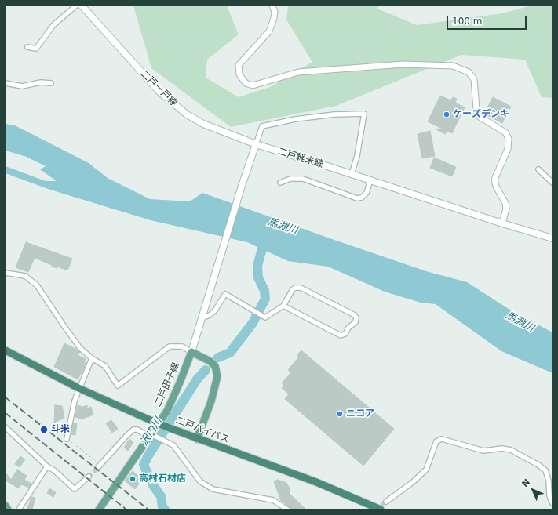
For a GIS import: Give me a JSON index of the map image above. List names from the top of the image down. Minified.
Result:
{"streets":{"highway":["二戸バイパス"],"main road":["二戸一戸線","二戸軽米線","二戸田子線"]},"crossings":[["二戸一戸線","二戸軽米線"]],"water":["馬淵川","沢内川"],"places":["ケーズデンキ","ニコア","斗米","高村石材店"],"scale_bar":"100 m","north":"top left"}
